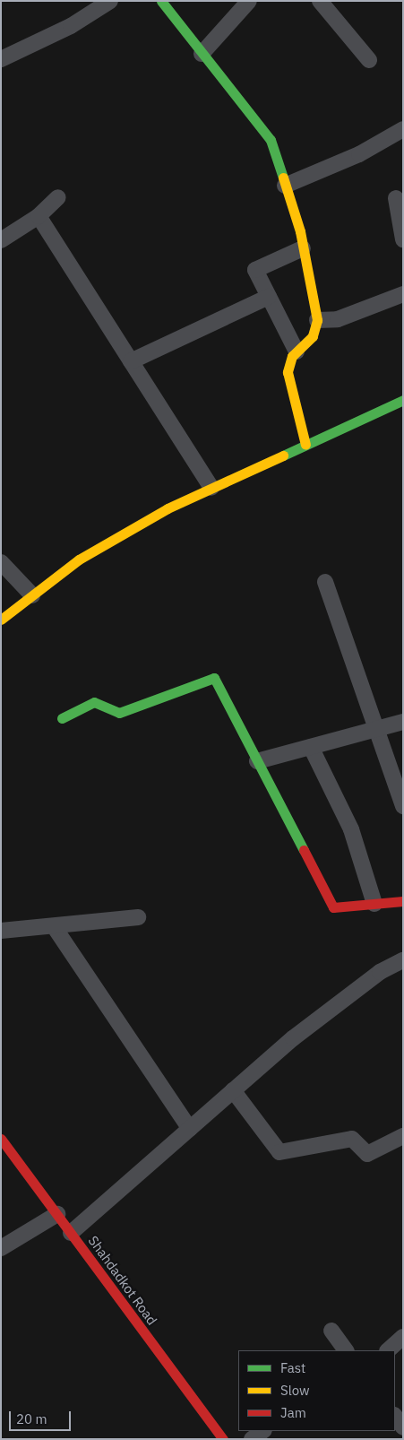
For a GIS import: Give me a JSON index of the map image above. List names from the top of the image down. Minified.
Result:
{"streets":{"main road":["Shahdadkot Road"]},"legend":["Fast","Slow","Jam"],"scale_bar":"20 m"}
